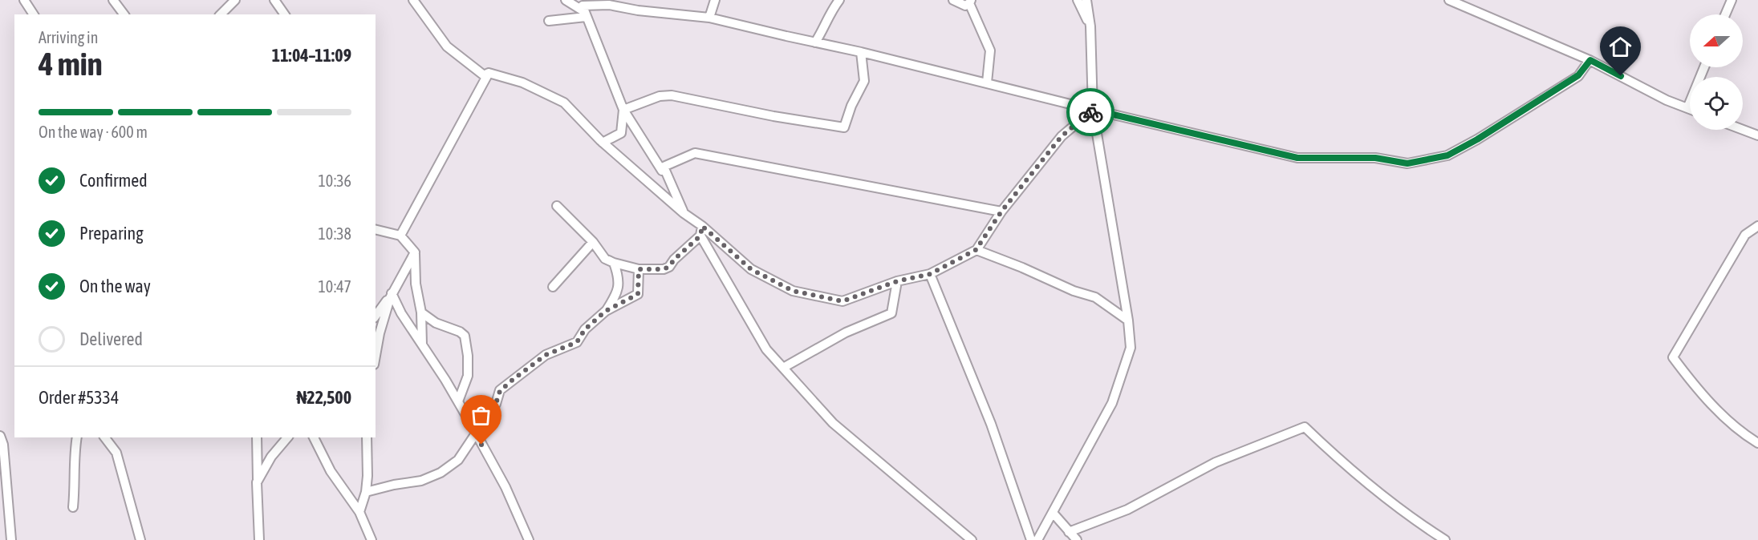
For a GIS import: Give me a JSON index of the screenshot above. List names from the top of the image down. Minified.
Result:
{"north":"left","page":{"heading":["4 min","Arriving in","11:04–11:09"],"panel":["Order #5334","₦22,500"],"bar":"On the way · 600 m","list":[["Confirmed","10:36"],["Preparing","10:38"],["On the way","10:47"],"Delivered"]}}
